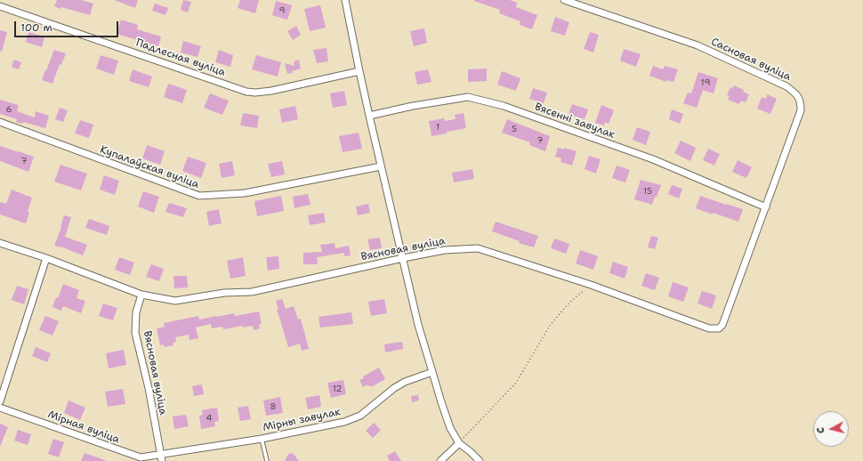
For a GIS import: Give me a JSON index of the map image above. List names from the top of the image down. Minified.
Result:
{"streets":{"street":["Падлесная вуліца","Сасновая вуліца","Вясенні завулак","Купалаўская вуліца","Вясновая вуліца","Мірны завулак","Мірная вуліца"]},"crossings":[["Сасновая вуліца","Вясенні завулак"],["Сасновая вуліца","Вясновая вуліца"],["Вясновая вуліца","Мірны завулак"],["Вясновая вуліца","Мірная вуліца"],["Мірны завулак","Мірная вуліца"]],"house_numbers":["9","19","6","1","5","7","7","15","12","8","4"],"scale_bar":"100 m","north":"left"}
